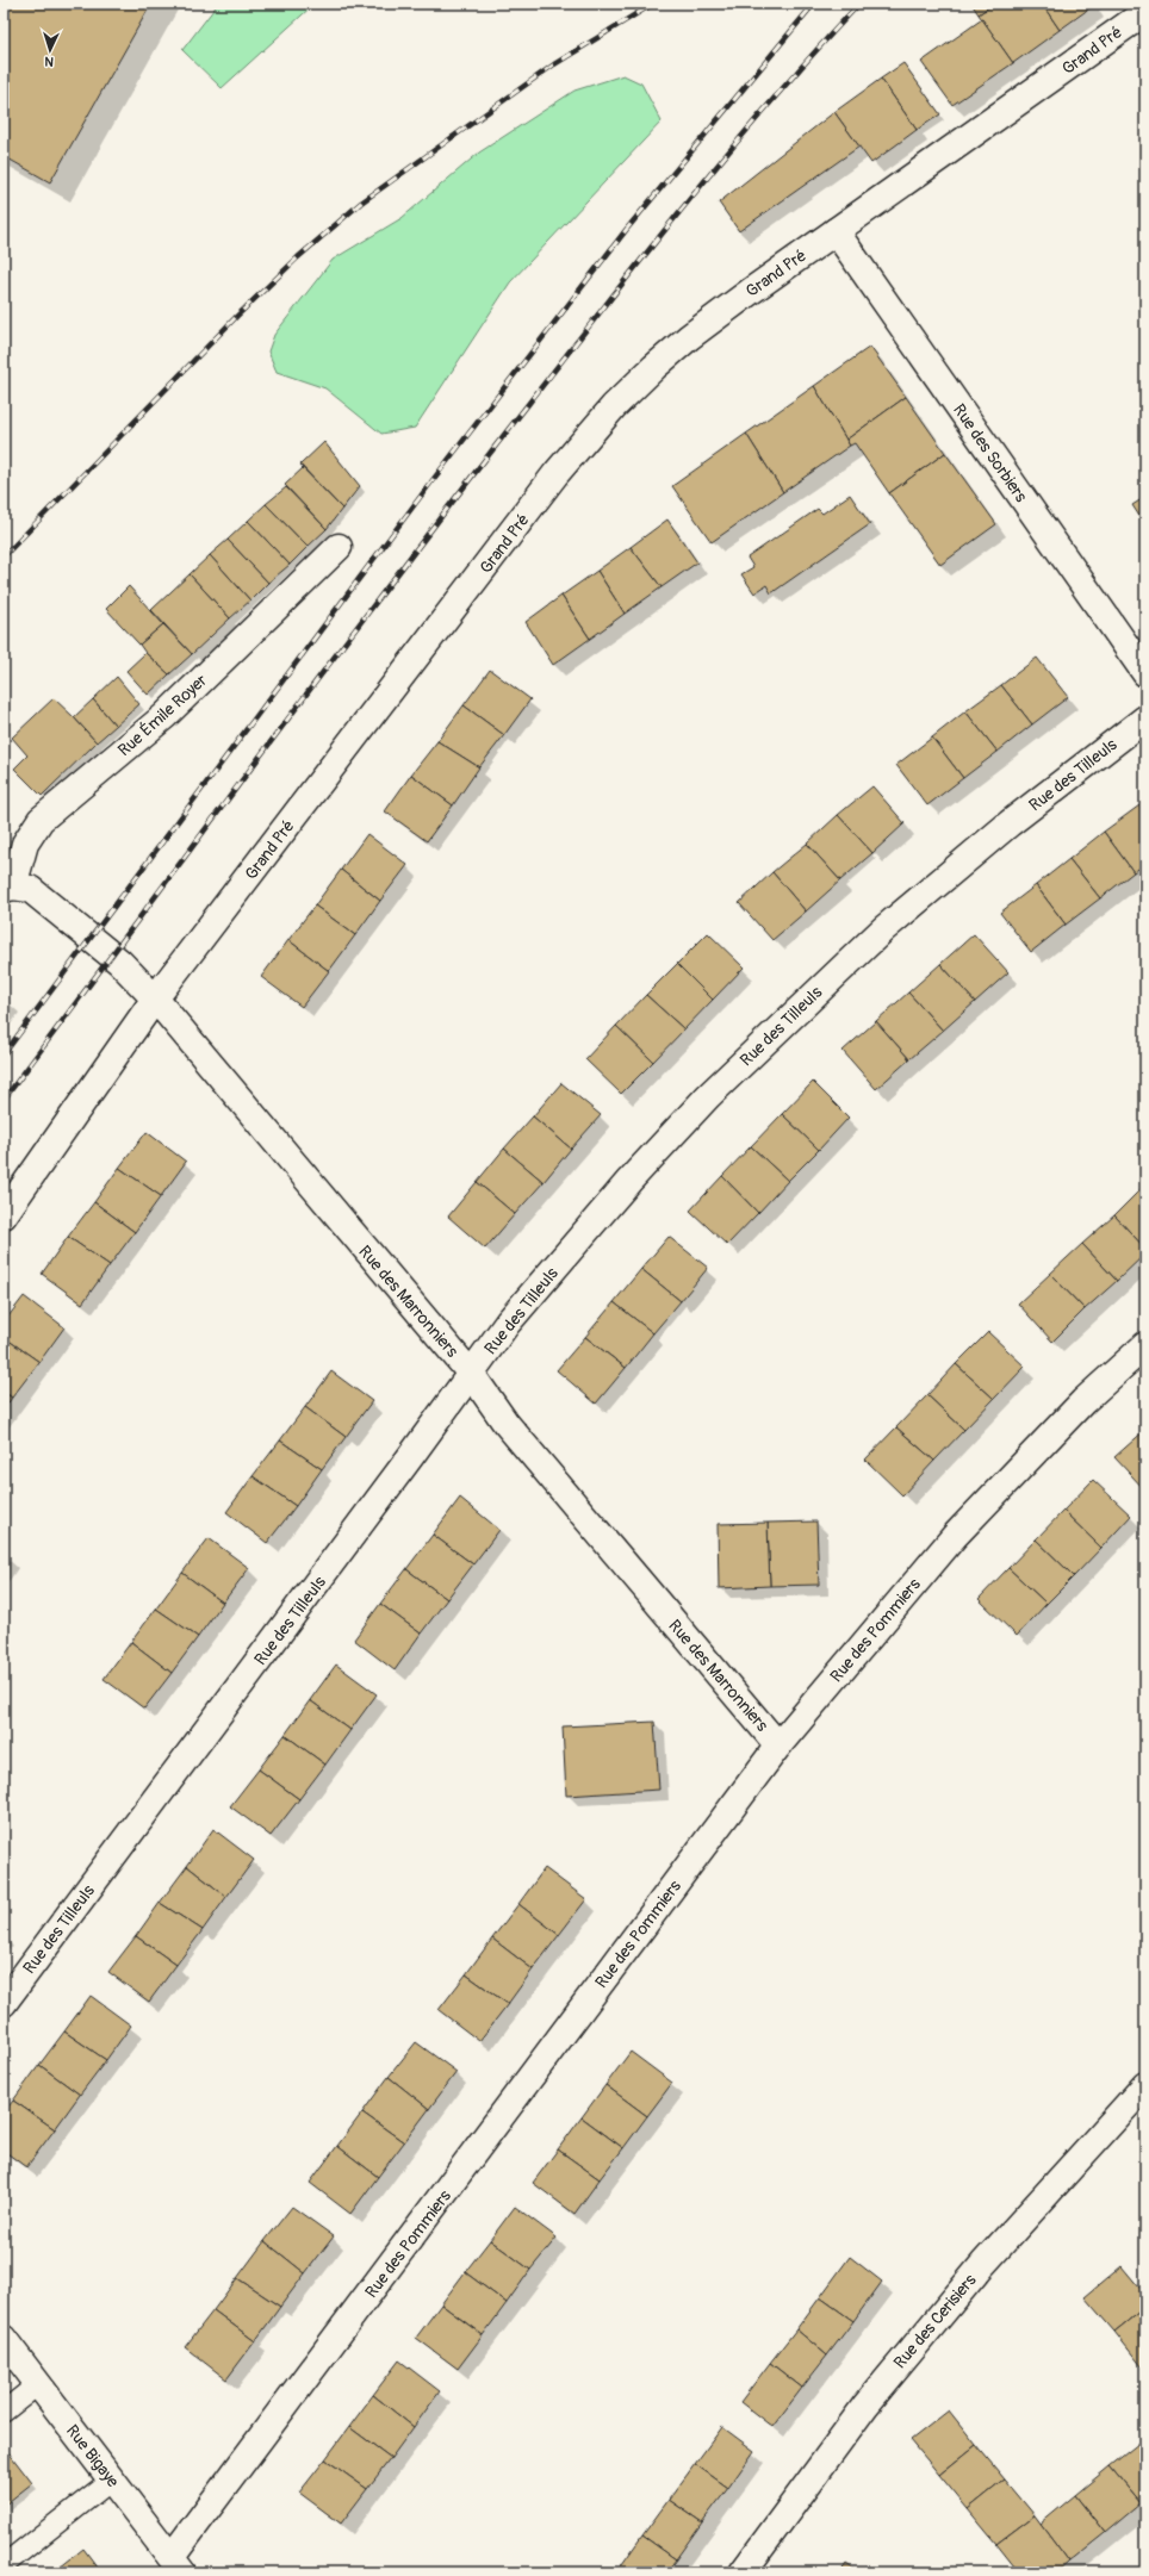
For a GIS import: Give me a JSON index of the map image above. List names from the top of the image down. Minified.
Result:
{"streets":{"street":["Grand Pré","Rue des Sorbiers","Rue Émile Royer","Rue des Tilleuls","Rue des Marronniers","Rue des Pommiers","Rue des Cerisiers","Rue Bigaye"]},"crossings":[["Grand Pré","Rue des Sorbiers"],["Grand Pré","Rue des Marronniers"],["Rue Émile Royer","Rue des Marronniers"],["Rue des Tilleuls","Rue des Marronniers"],["Rue des Marronniers","Rue des Pommiers"],["Rue des Pommiers","Rue Bigaye"]],"north":"bottom"}
